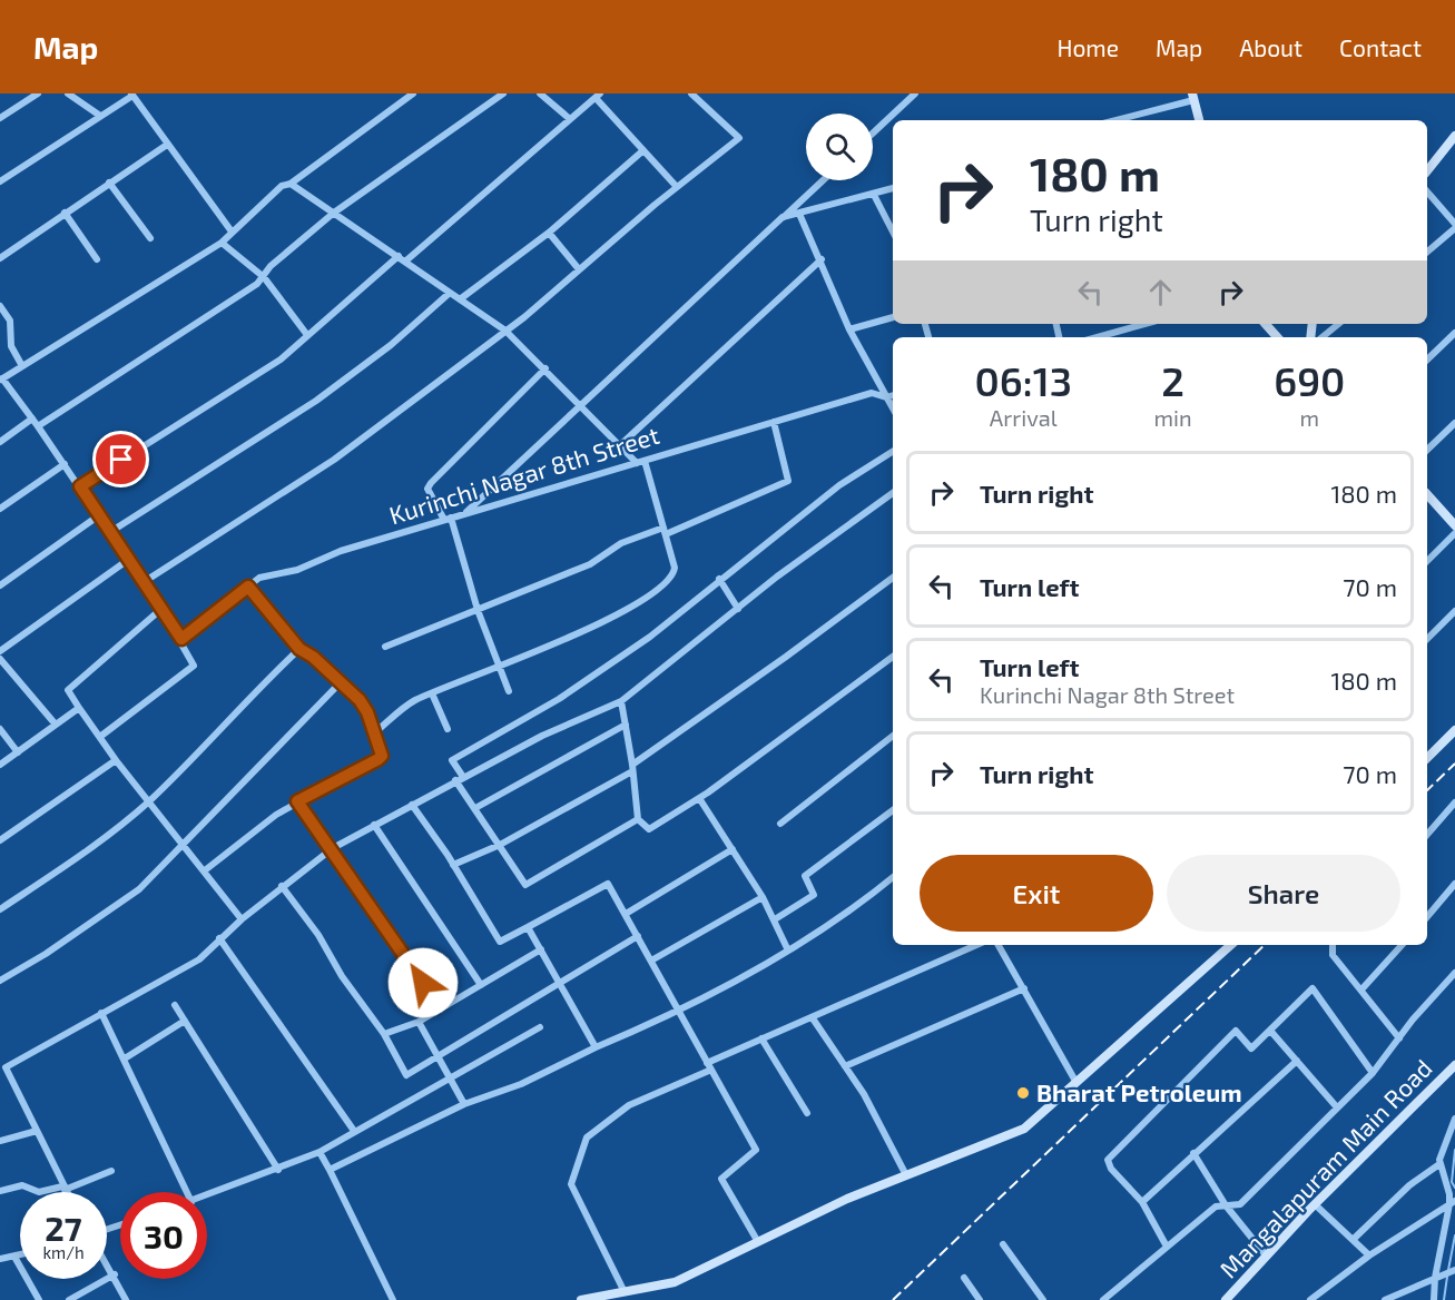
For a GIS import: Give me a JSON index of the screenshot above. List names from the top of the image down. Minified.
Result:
{"streets":{"street":["Kurinchi Nagar 8th Street","Mangalapuram Main Road"]},"places":["Bharat Petroleum"],"page":{"header":"Map","nav":["Home","Map","About","Contact"],"turn":["180 m","Turn right"],"eta":["06:13","Arrival","2","min","690","m"],"list":[{"name":"Turn right","value":"180 m"},{"name":"Turn left","value":"70 m"},{"name":"Turn left","note":"Kurinchi Nagar 8th Street","value":"180 m"},{"name":"Turn right","value":"70 m"}],"buttons":["Exit","Share"],"speed":"27 km/h","limit":"30"}}
